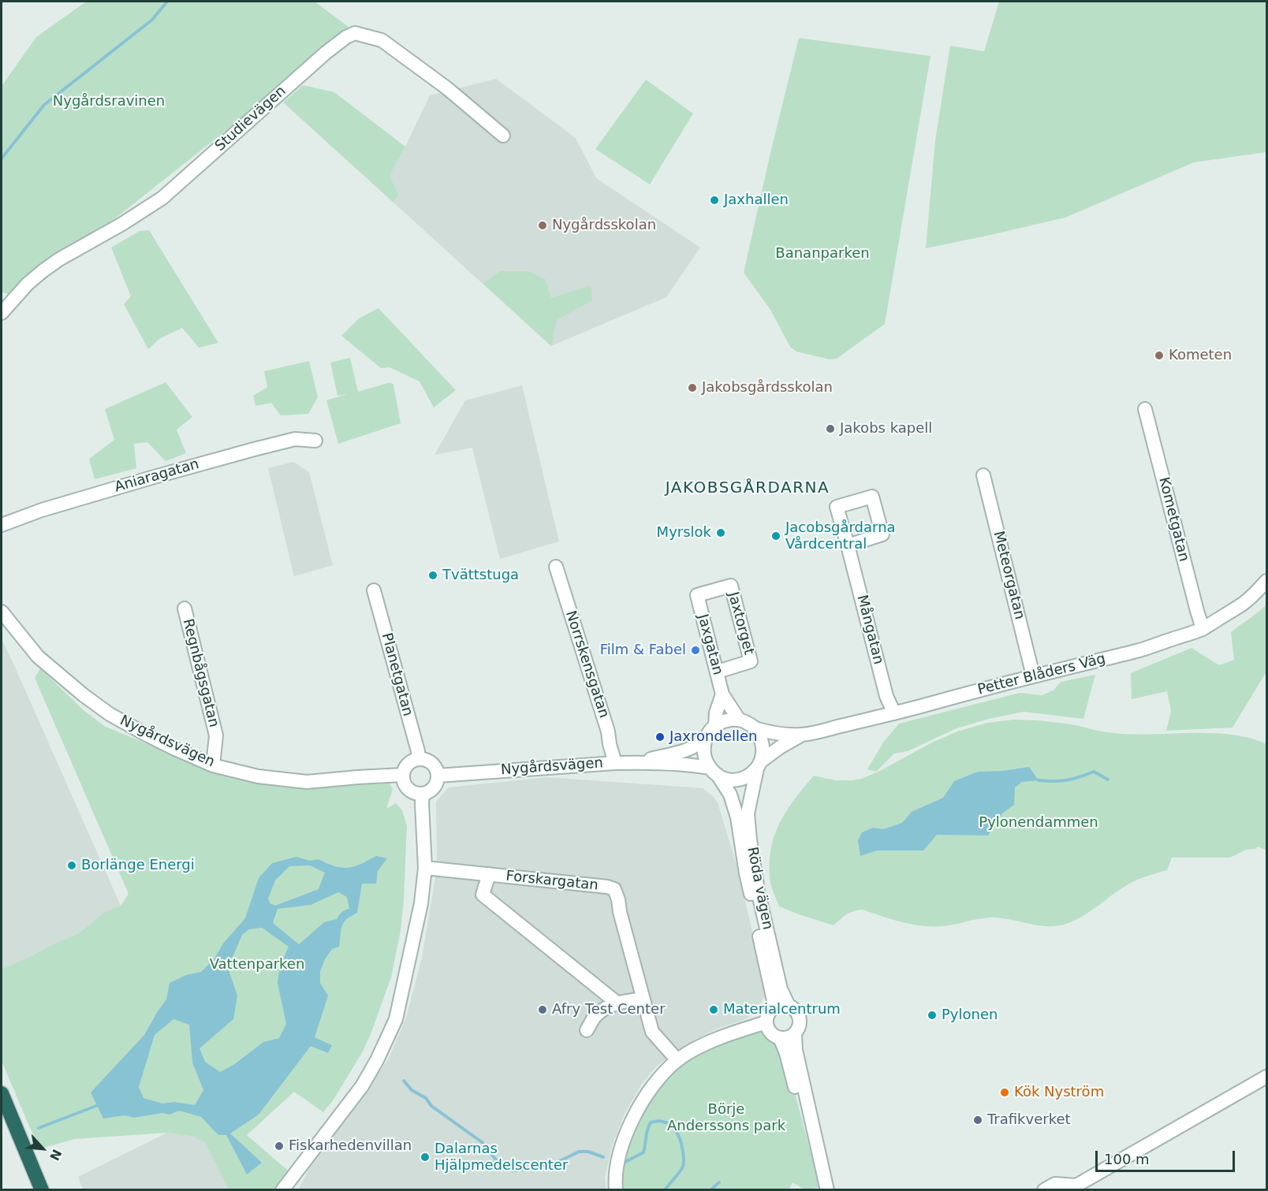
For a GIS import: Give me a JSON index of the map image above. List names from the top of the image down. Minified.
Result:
{"streets":{"street":["Studievägen","Aniaragatan","Kometgatan","Meteorgatan","Jaxtorget","Mångatan","Jaxgatan","Norrskensgatan","Regnbågsgatan","Planetgatan","Petter Blåders Väg","Nygårdsvägen","Forskargatan","Röda vägen"]},"crossings":[["Kometgatan","Petter Blåders Väg"],["Meteorgatan","Petter Blåders Väg"],["Jaxtorget","Jaxgatan"],["Mångatan","Petter Blåders Väg"],["Jaxgatan","Petter Blåders Väg"],["Jaxgatan","Nygårdsvägen"],["Jaxgatan","Röda vägen"],["Norrskensgatan","Nygårdsvägen"],["Regnbågsgatan","Nygårdsvägen"],["Planetgatan","Nygårdsvägen"],["Petter Blåders Väg","Nygårdsvägen"],["Petter Blåders Väg","Röda vägen"],["Nygårdsvägen","Röda vägen"]],"districts":["JAKOBSGÅRDARNA"],"parks":["Nygårdsravinen","Bananparken","Pylonendammen","Vattenparken","Börje Anderssons park"],"places":["Jaxhallen","Nygårdsskolan","Kometen","Jakobsgårdsskolan","Jakobs kapell","Myrslok","Jacobsgårdarna Vårdcentral","Tvättstuga","Film & Fabel","Jaxrondellen","Borlänge Energi","Afry Test Center","Materialcentrum","Pylonen","Kök Nyström","Trafikverket","Fiskarhedenvillan","Dalarnas Hjälpmedelscenter"],"scale_bar":"100 m","north":"bottom right"}
